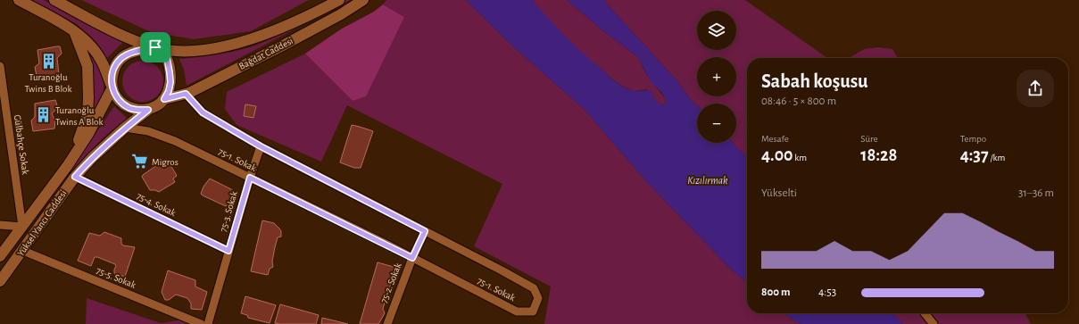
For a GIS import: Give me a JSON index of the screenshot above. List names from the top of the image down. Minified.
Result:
{"streets":{"main road":["Bağdat Caddesi","Yüksel Yancı Caddesi"],"street":["Gülbahçe Sokak","75-1. Sokak","75-4. Sokak","75-3. Sokak","75-5. Sokak","75-2. Sokak"]},"crossings":[["Bağdat Caddesi","75-1. Sokak"],["Bağdat Caddesi","Yüksel Yancı Caddesi"],["Gülbahçe Sokak","Yüksel Yancı Caddesi"],["75-1. Sokak","75-3. Sokak"],["75-1. Sokak","Yüksel Yancı Caddesi"],["75-1. Sokak","75-2. Sokak"],["75-4. Sokak","75-3. Sokak"],["75-4. Sokak","Yüksel Yancı Caddesi"],["Yüksel Yancı Caddesi","75-5. Sokak"]],"water":["Kızılırmak"],"places":{"building":["Turanoğlu Twins B Blok","Turanoğlu Twins A Blok"],"supermarket":["Migros"]},"page":{"map_buttons":["+","−"],"heading":["Sabah koşusu","08:46 · 5 × 800 m"],"stats":[["Mesafe","4.00 km"],["Süre","18:28"],["Tempo","4:37 /km"]],"chart":["Yükselti","31–36 m"],"list":[{"name":"800 m","note":"4:53"}]}}
